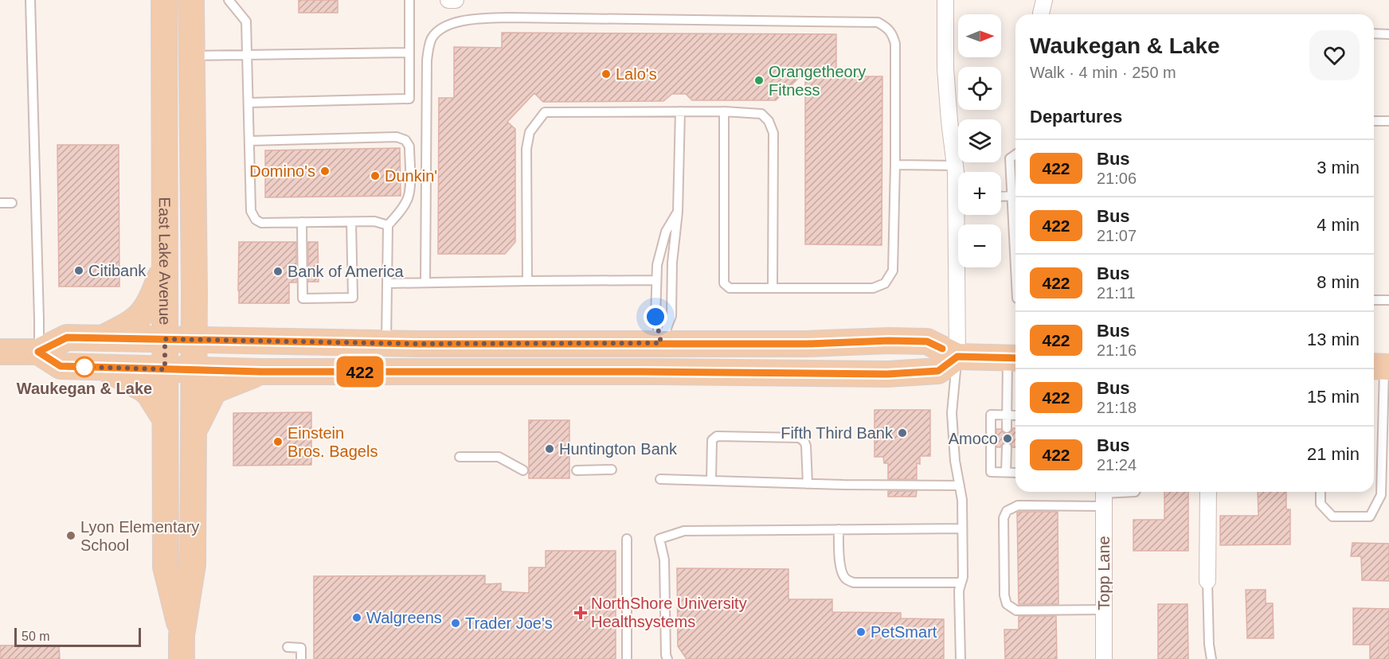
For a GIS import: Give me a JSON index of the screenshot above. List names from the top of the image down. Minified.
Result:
{"streets":{"main road":["East Lake Avenue"],"street":["Topp Lane"]},"places":{"other":["Lalo's","Orangetheory Fitness","Domino's","Dunkin'","Citibank","Bank of America","Waukegan & Lake","Fifth Third Bank","Amoco","Einstein Bros. Bagels","Huntington Bank","Lyon Elementary School","Walgreens","Trader Joe's","PetSmart"],"health":["NorthShore University Healthsystems"]},"lines":["bus line 422"],"scale_bar":"50 m","north":"right","page":{"on_map":"422","map_buttons":["+","−"],"heading":[["Waukegan & Lake","Walk · 4 min · 250 m"],"Departures"],"list":[{"mark":"422","name":"Bus","note":"21:06","value":"3 min"},{"mark":"422","name":"Bus","note":"21:07","value":"4 min"},{"mark":"422","name":"Bus","note":"21:11","value":"8 min"},{"mark":"422","name":"Bus","note":"21:16","value":"13 min"},{"mark":"422","name":"Bus","note":"21:18","value":"15 min"},{"mark":"422","name":"Bus","note":"21:24","value":"21 min"}],"scale":"50 m"}}
